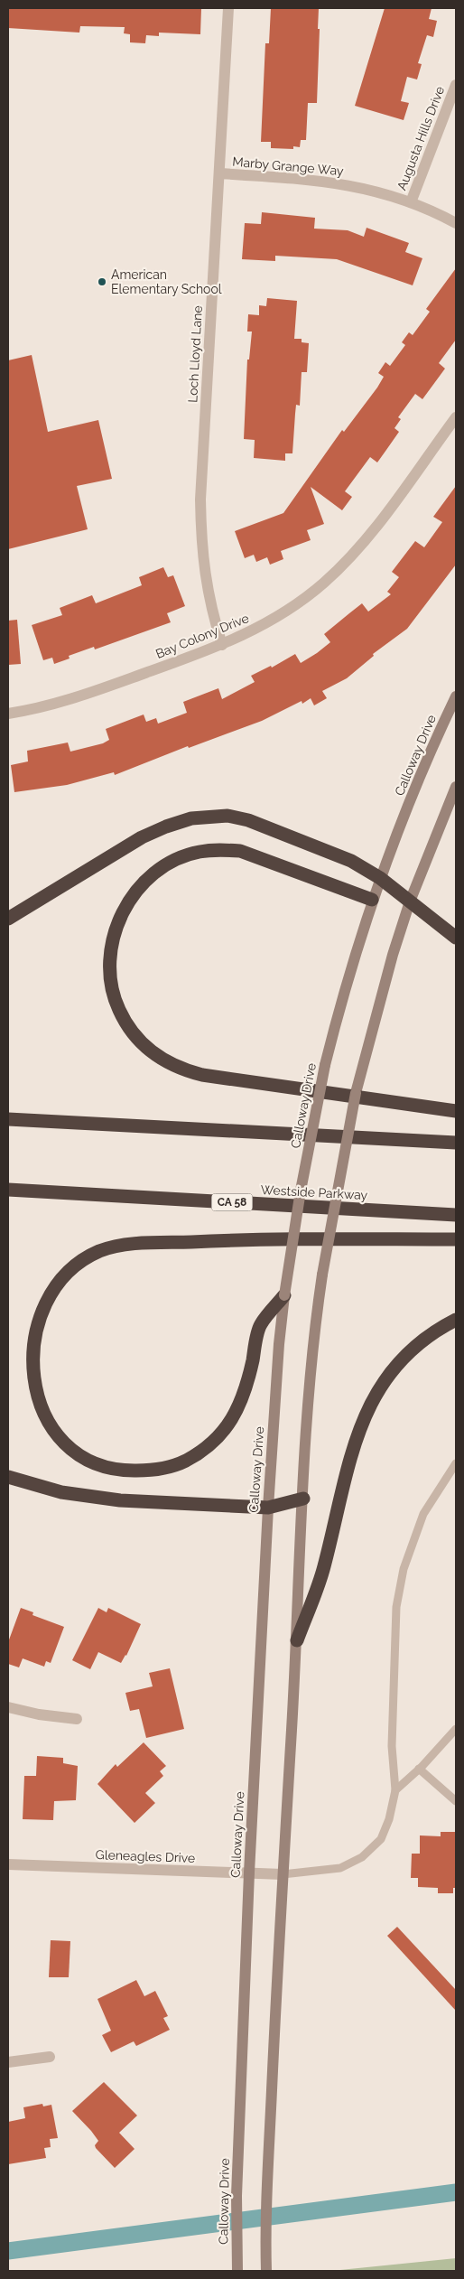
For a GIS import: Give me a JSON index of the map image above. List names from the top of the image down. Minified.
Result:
{"streets":{"highway":["Westside Parkway","CA 58"],"main road":["Calloway Drive"],"street":["Augusta Hills Drive","Marby Grange Way","Loch Lloyd Lane","Bay Colony Drive","Gleneagles Drive"]},"crossings":[["Augusta Hills Drive","Marby Grange Way"],["Marby Grange Way","Loch Lloyd Lane"],["Loch Lloyd Lane","Bay Colony Drive"],["Calloway Drive","Gleneagles Drive"]],"places":["American Elementary School"]}
